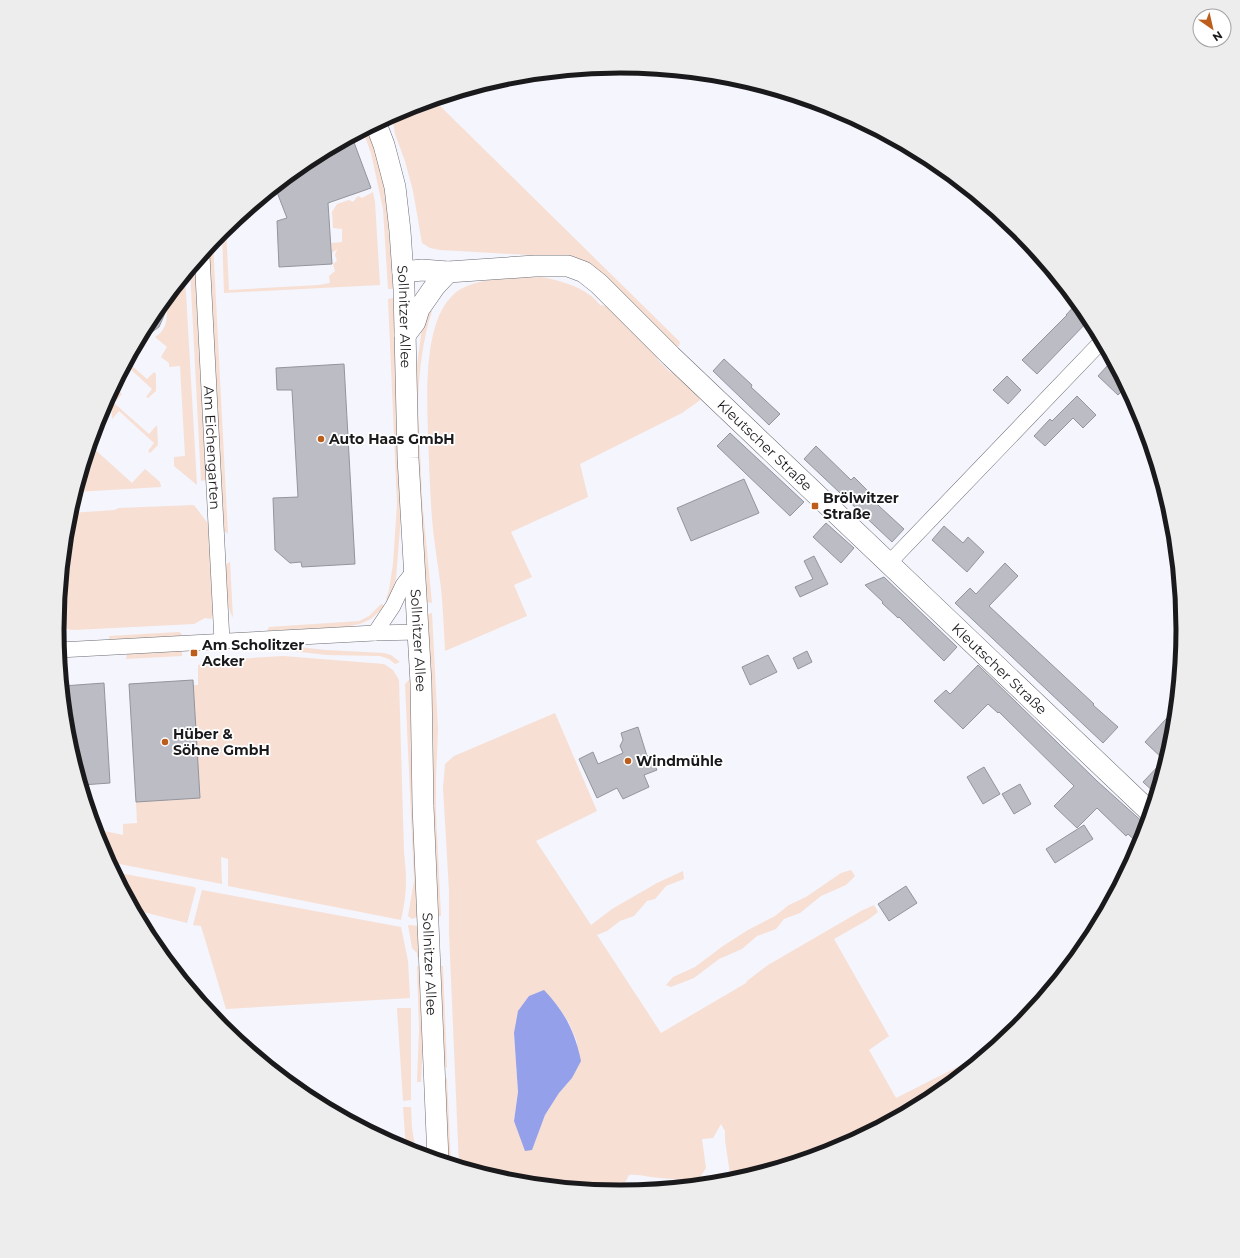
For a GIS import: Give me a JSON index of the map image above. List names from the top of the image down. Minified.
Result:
{"streets":{"street":["Sollnitzer Allee","Kleutscher Straße","Am Eichengarten"]},"crossings":[["Sollnitzer Allee","Kleutscher Straße"]],"places":{"other":["Auto Haas GmbH","Hüber & Söhne GmbH","Windmühle"],"transit":["Brölwitzer Straße","Am Scholitzer Acker"]},"north":"bottom right"}
